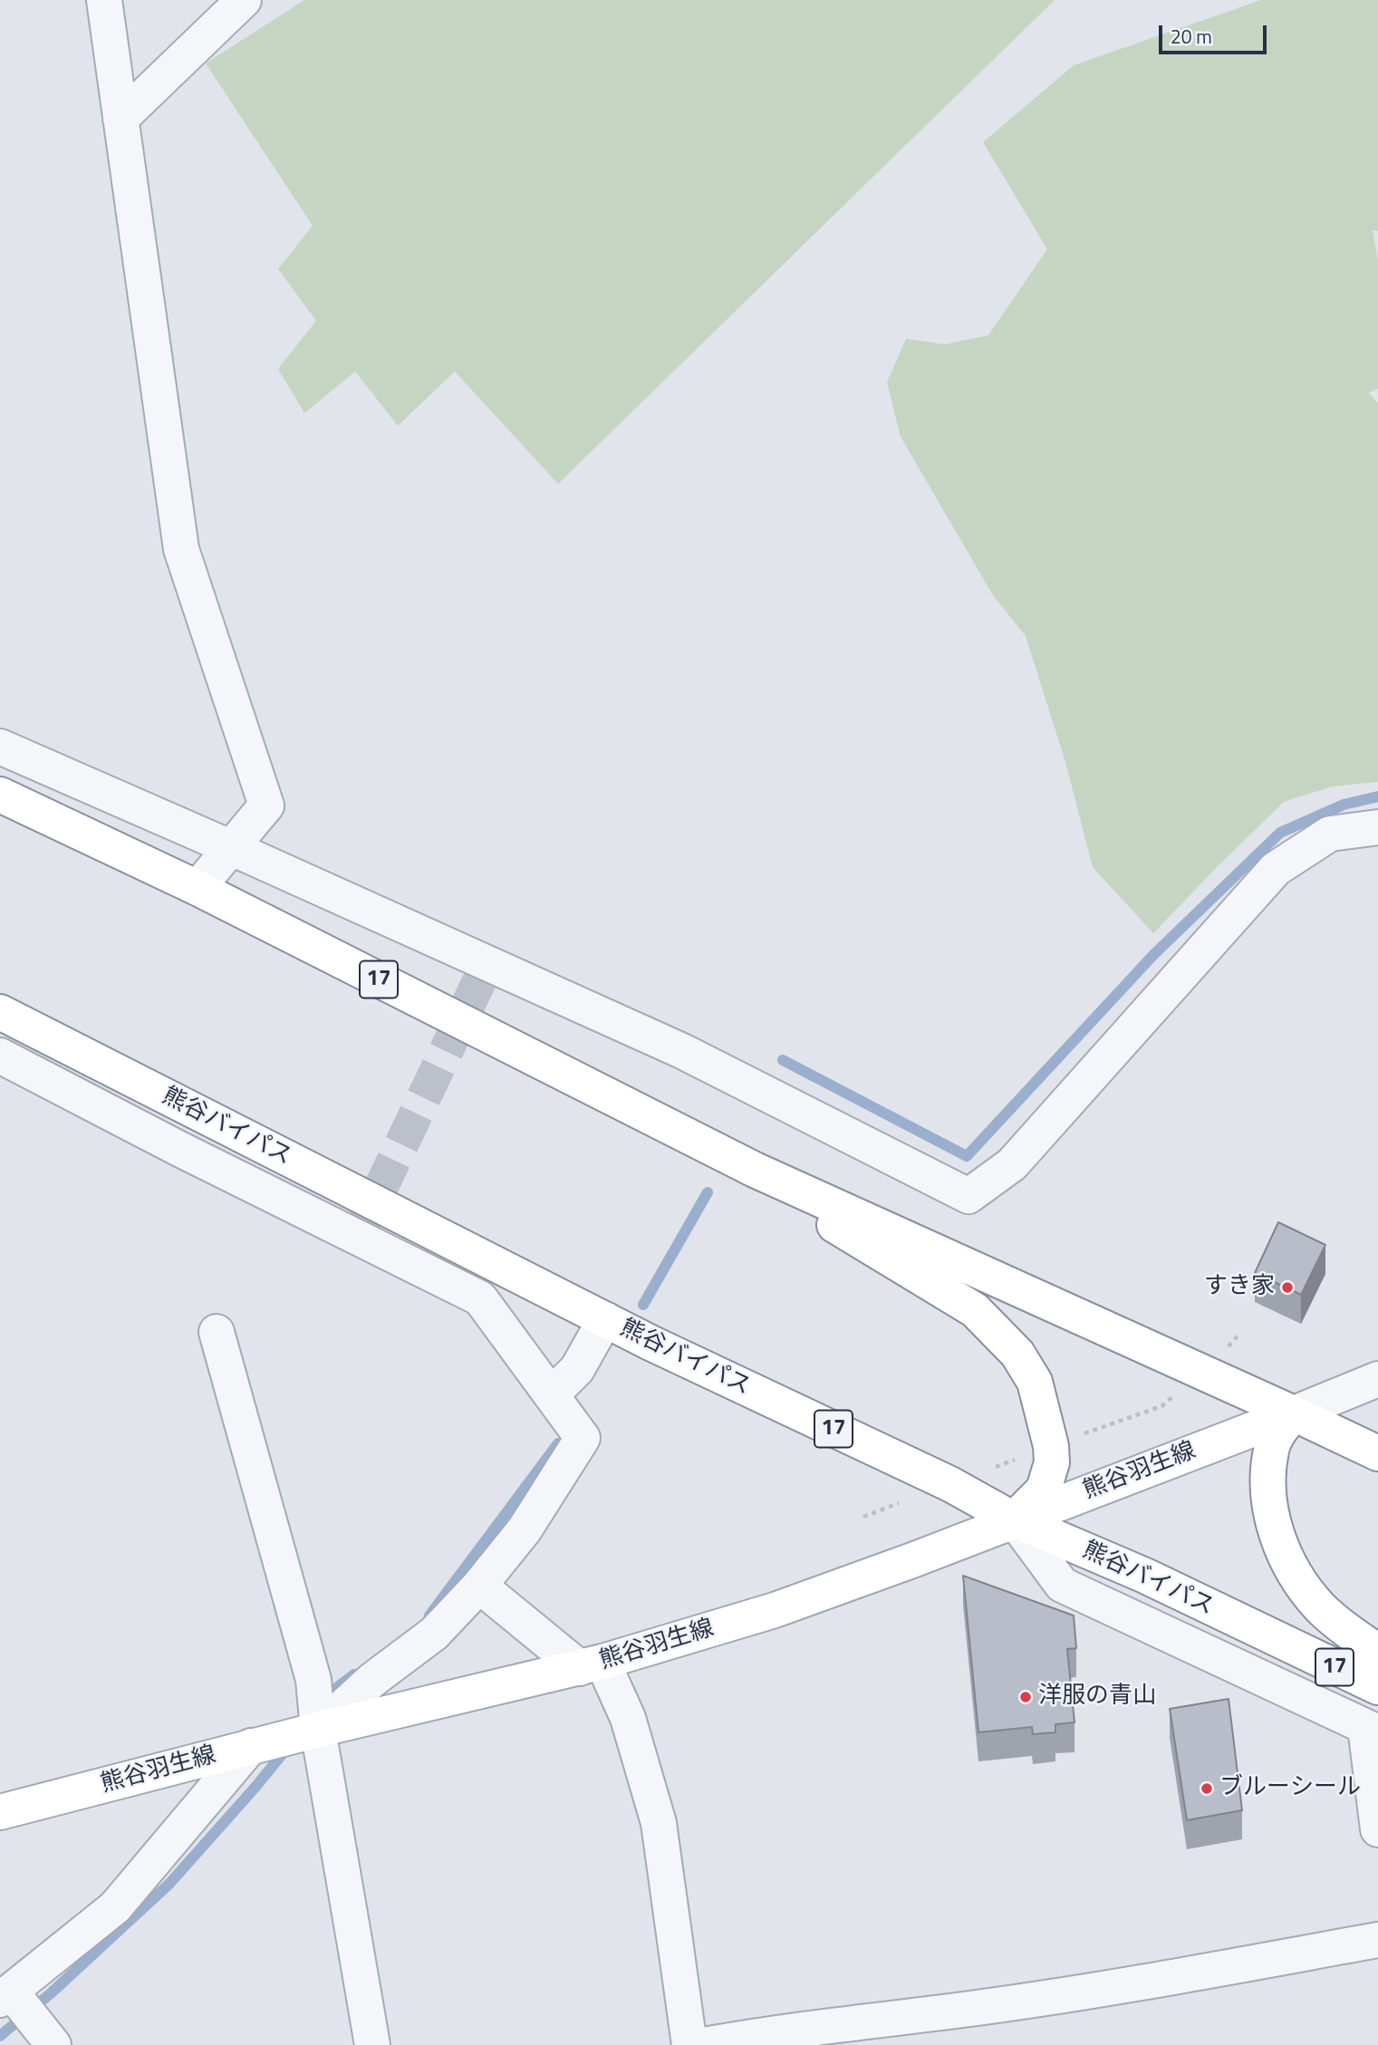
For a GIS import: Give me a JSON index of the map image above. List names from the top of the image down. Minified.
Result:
{"streets":{"main road":["17","熊谷バイパス","熊谷羽生線"]},"crossings":[["17","熊谷羽生線"],["熊谷バイパス","熊谷羽生線"]],"places":["すき家","洋服の青山","ブルーシール"],"scale_bar":"20 m"}
